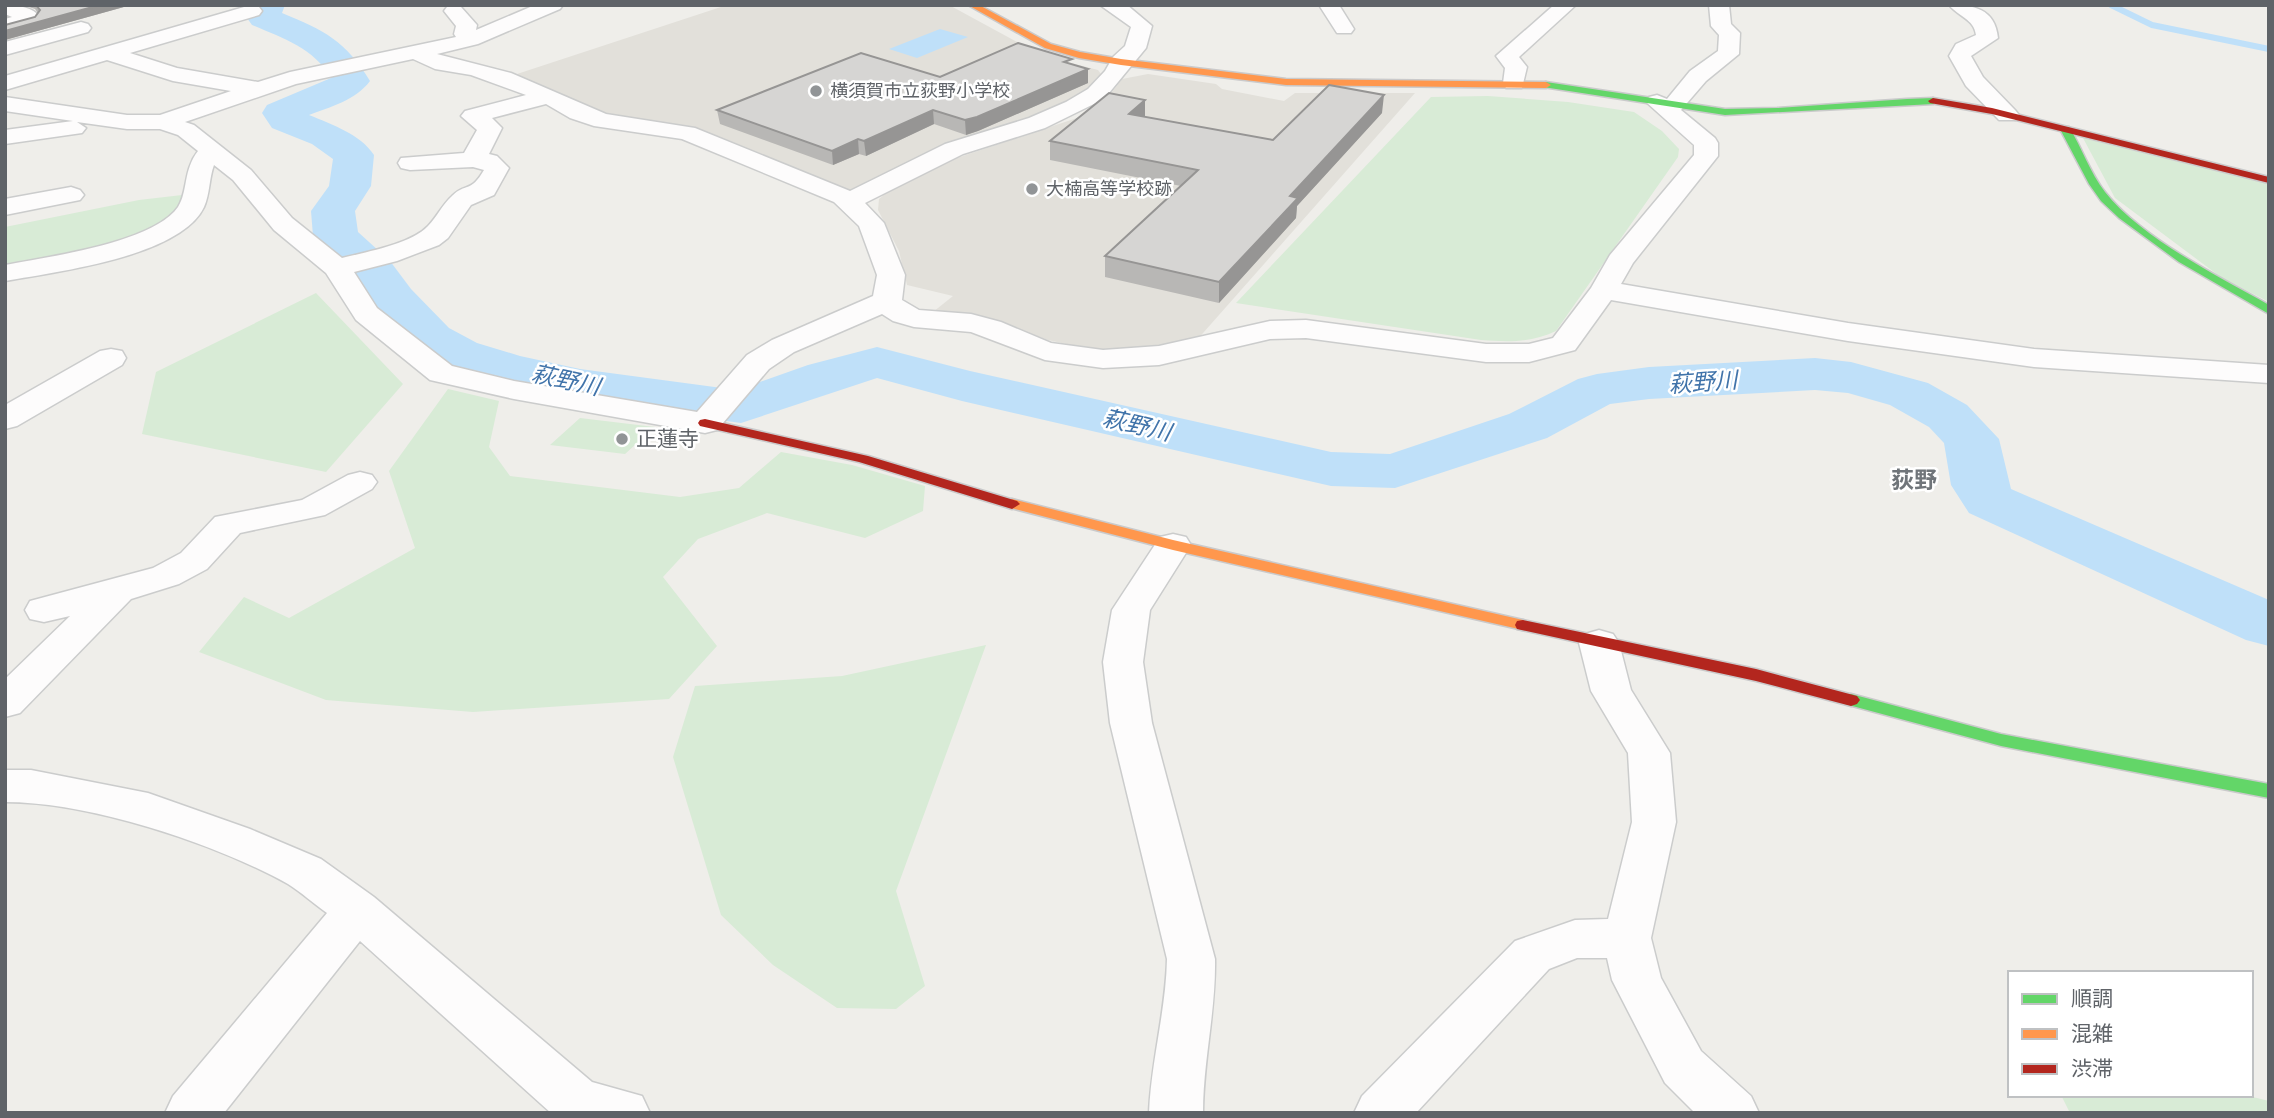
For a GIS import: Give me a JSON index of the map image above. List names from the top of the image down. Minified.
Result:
{"districts":["荻野"],"water":["萩野川"],"places":["横須賀市立荻野小学校","大楠高等学校跡","正蓮寺"],"legend":["順調","混雑","渋滞"]}
